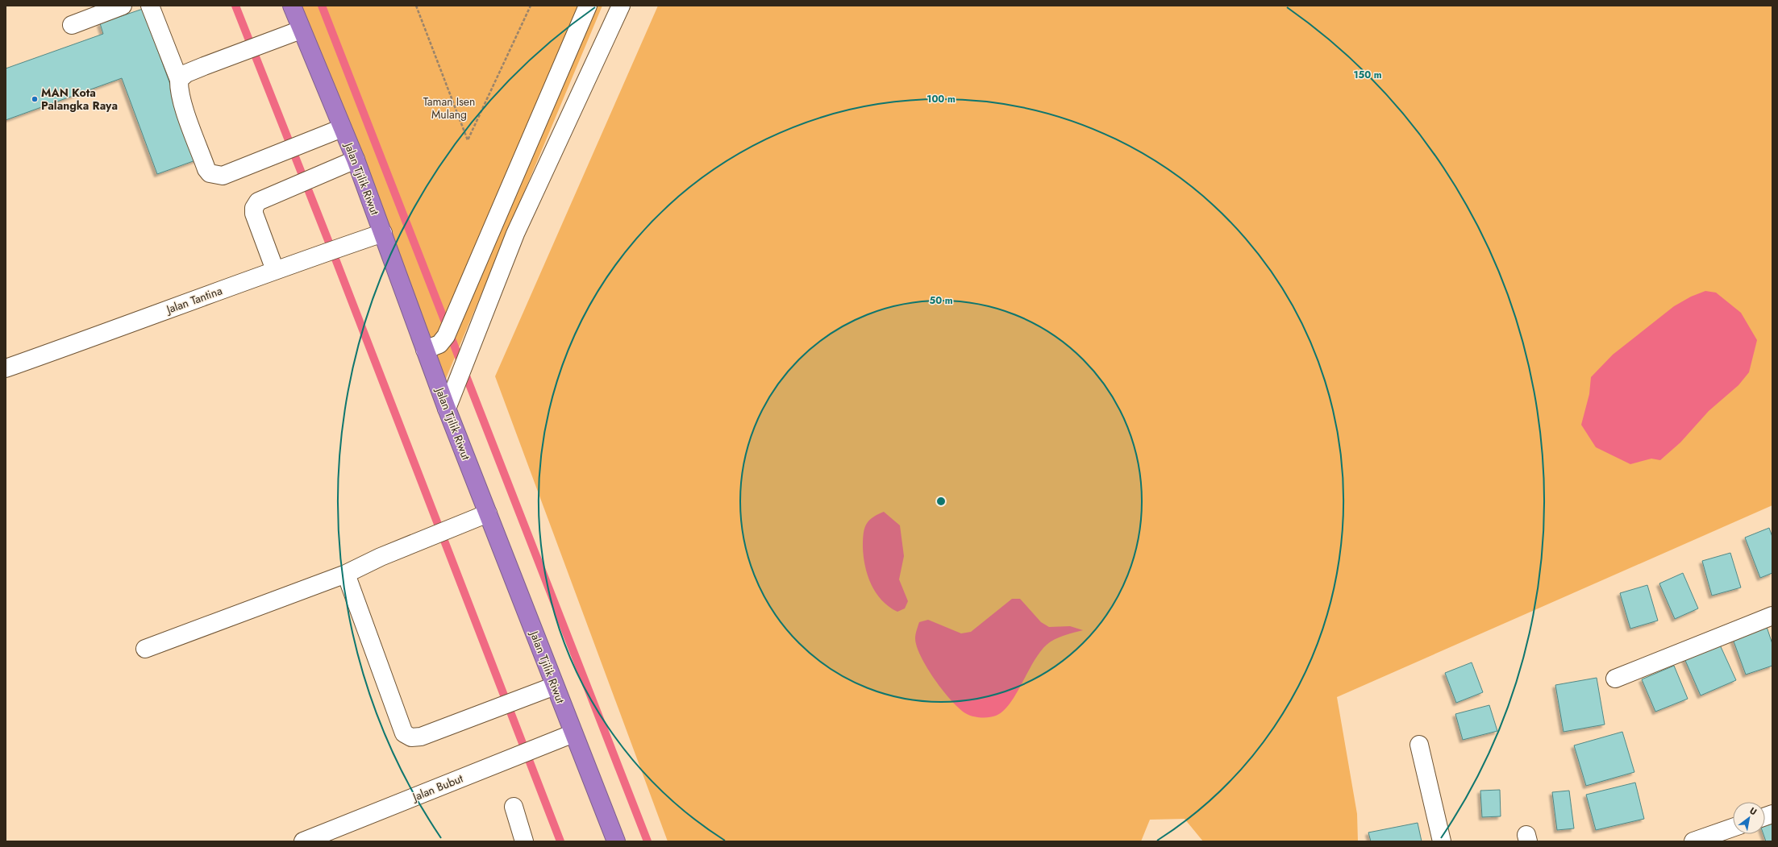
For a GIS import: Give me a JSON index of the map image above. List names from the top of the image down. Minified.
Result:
{"streets":{"highway":["Jalan Tjilik Riwut"],"street":["Jalan Tantina","Jalan Bubut"]},"crossings":[["Jalan Tjilik Riwut","Jalan Tantina"],["Jalan Tjilik Riwut","Jalan Bubut"]],"parks":["Taman Isen Mulang"],"places":["MAN Kota Palangka Raya"],"north":"top right","rings":["150 m","100 m","50 m"]}
